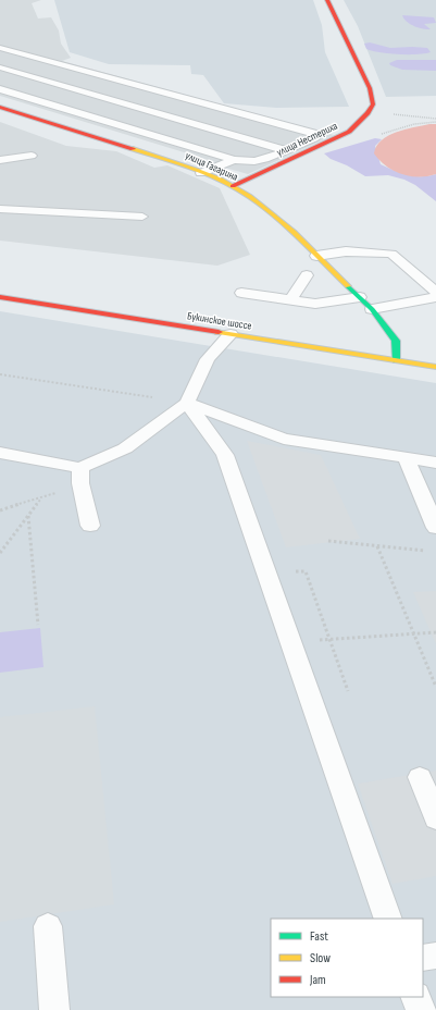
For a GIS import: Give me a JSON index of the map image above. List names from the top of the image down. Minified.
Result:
{"streets":{"street":["улица Нестериха","улица Гагарина","Букинское шоссе"]},"crossings":[["улица Нестериха","улица Гагарина"],["улица Гагарина","Букинское шоссе"]],"legend":["Fast","Slow","Jam"]}
